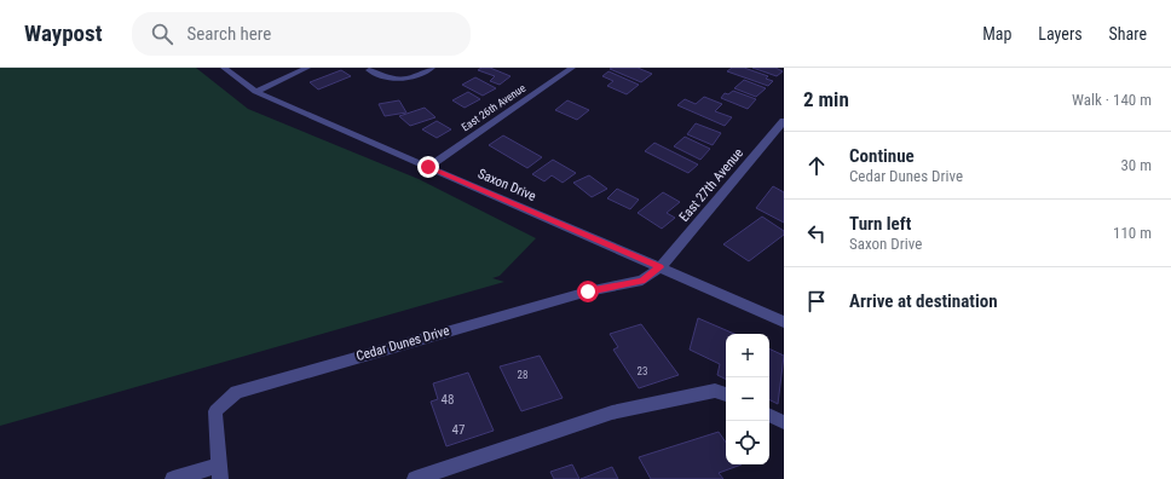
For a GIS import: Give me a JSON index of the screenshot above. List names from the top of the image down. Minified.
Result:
{"streets":{"street":["East 26th Avenue","Saxon Drive","East 27th Avenue","Cedar Dunes Drive"]},"crossings":[["East 26th Avenue","Saxon Drive"],["Saxon Drive","East 27th Avenue"],["Saxon Drive","Cedar Dunes Drive"],["East 27th Avenue","Cedar Dunes Drive"]],"house_numbers":["23","28","48","47"],"page":{"header":"Waypost","search":"Search here","nav":["Map","Layers","Share"],"heading":["2 min","Walk · 140 m"],"list":[["Continue","Cedar Dunes Drive","30 m"],["Turn left","Saxon Drive","110 m"],"Arrive at destination"],"map_buttons":["+","−"]}}
